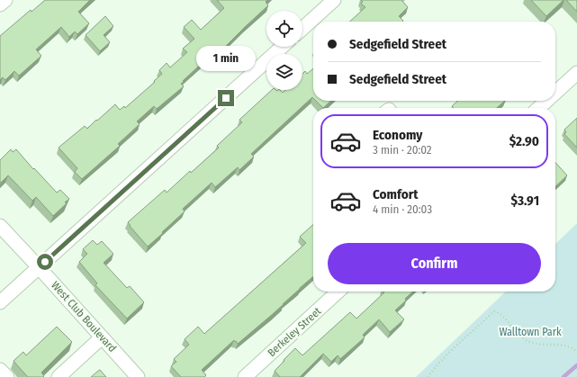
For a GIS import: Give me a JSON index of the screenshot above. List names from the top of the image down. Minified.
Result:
{"streets":{"street":["West Club Boulevard","Berkeley Street"]},"parks":["Walltown Park"],"page":{"banner":["Sedgefield Street","Sedgefield Street"],"bubble":"1 min","list":[{"name":"Economy","note":"3 min · 20:02","value":"$2.90"},{"name":"Comfort","note":"4 min · 20:03","value":"$3.91"}],"buttons":"Confirm"}}
